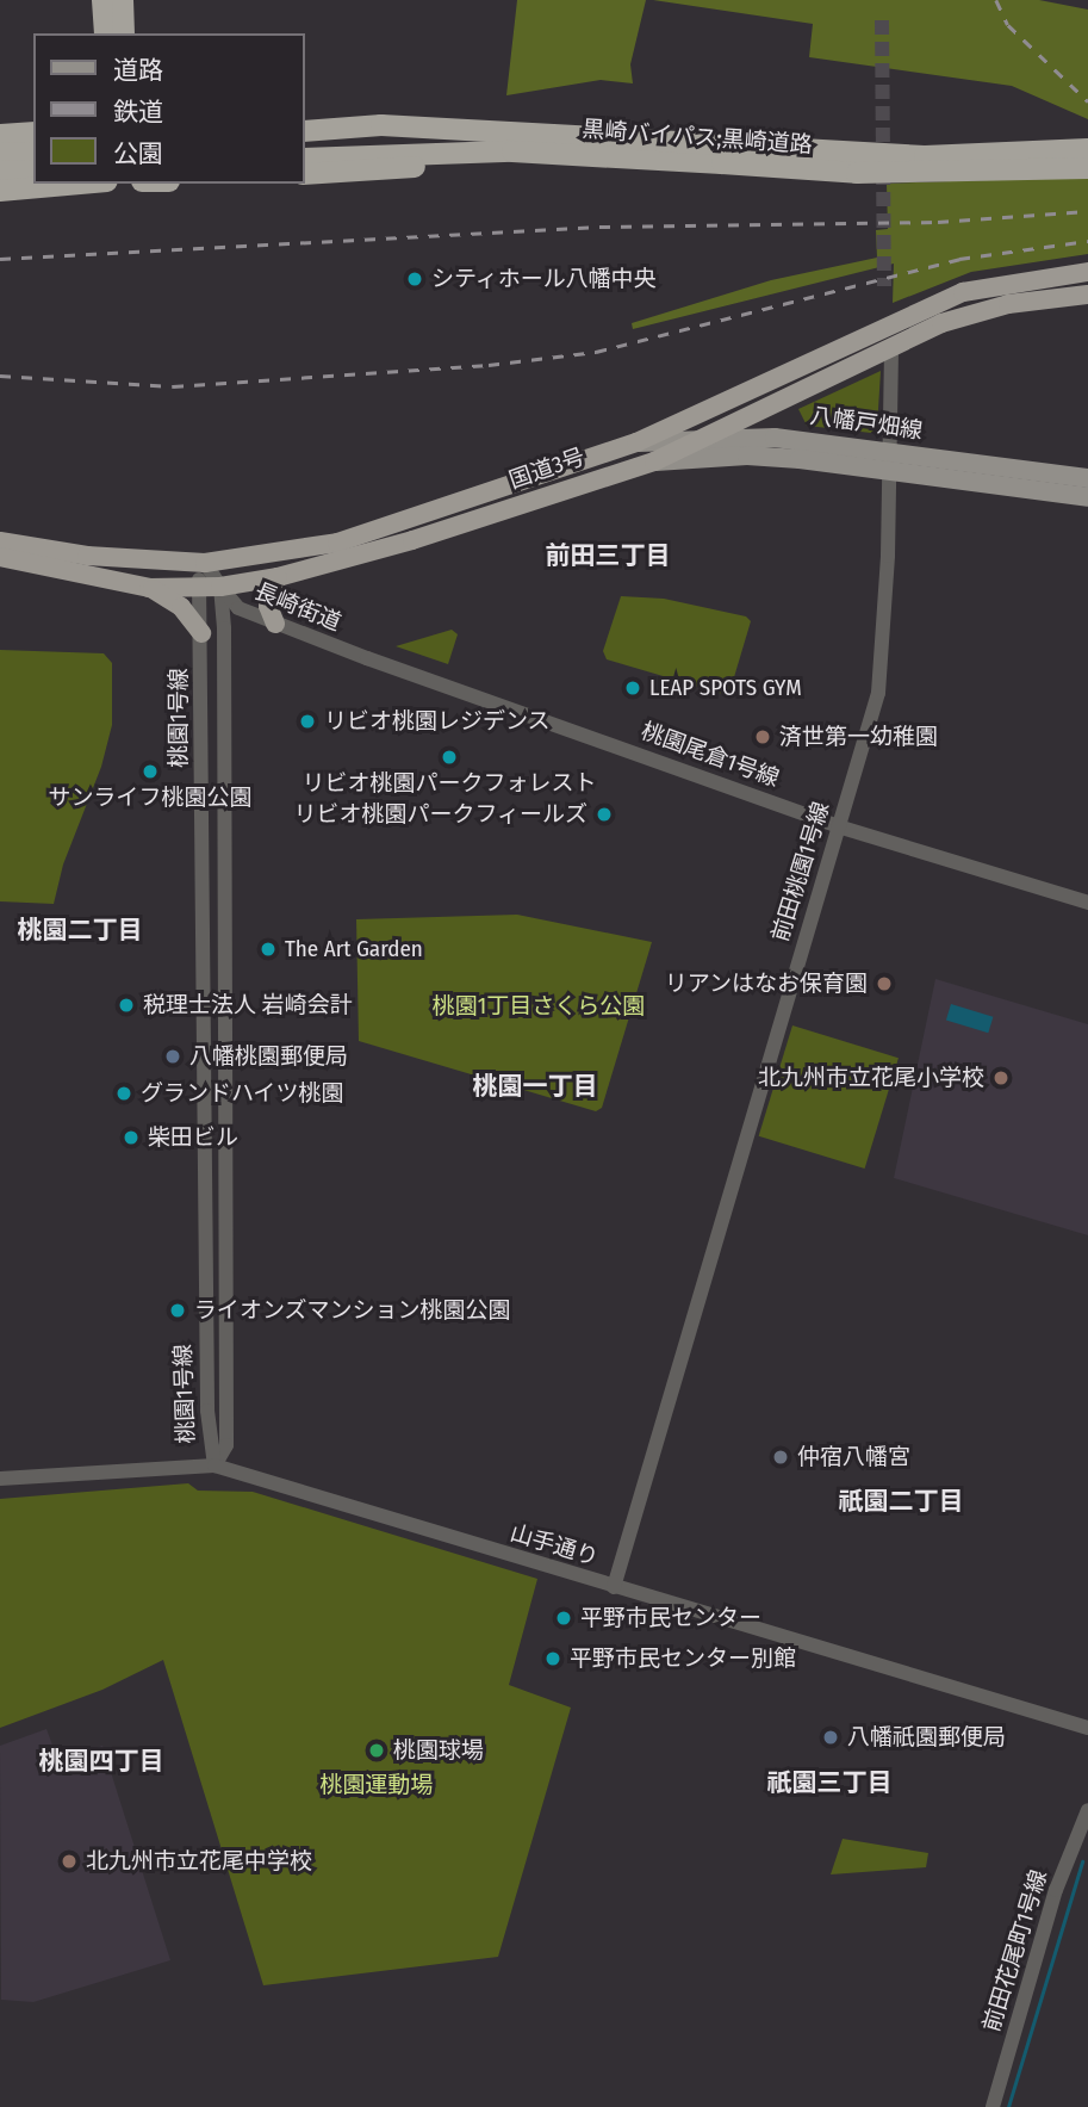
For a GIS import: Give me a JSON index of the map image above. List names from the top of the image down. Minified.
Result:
{"streets":{"highway":["黒崎バイパス;黒崎道路","国道3号"],"main road":["八幡戸畑線"],"street":["長崎街道","桃園1号線","桃園尾倉1号線","前田桃園1号線","山手通り","前田花尾町1号線"]},"crossings":[["八幡戸畑線","国道3号"],["八幡戸畑線","前田桃園1号線"],["国道3号","長崎街道"],["国道3号","桃園1号線"],["国道3号","前田桃園1号線"],["長崎街道","桃園1号線"],["長崎街道","桃園尾倉1号線"],["桃園1号線","山手通り"],["桃園尾倉1号線","前田桃園1号線"],["前田桃園1号線","山手通り"]],"districts":["前田三丁目","桃園二丁目","桃園一丁目","祇園二丁目","桃園四丁目","祇園三丁目"],"parks":["桃園1丁目さくら公園","桃園運動場"],"places":["シティホール八幡中央","LEAP SPOTS GYM","リビオ桃園レジデンス","済世第一幼稚園","リビオ桃園パークフォレスト","サンライフ桃園公園","リビオ桃園パークフィールズ","The Art Garden","リアンはなお保育園","税理士法人 岩崎会計","八幡桃園郵便局","北九州市立花尾小学校","グランドハイツ桃園","柴田ビル","ライオンズマンション桃園公園","仲宿八幡宮","平野市民センター","平野市民センター別館","八幡祇園郵便局","桃園球場","北九州市立花尾中学校"],"legend":["道路","鉄道","公園"]}
